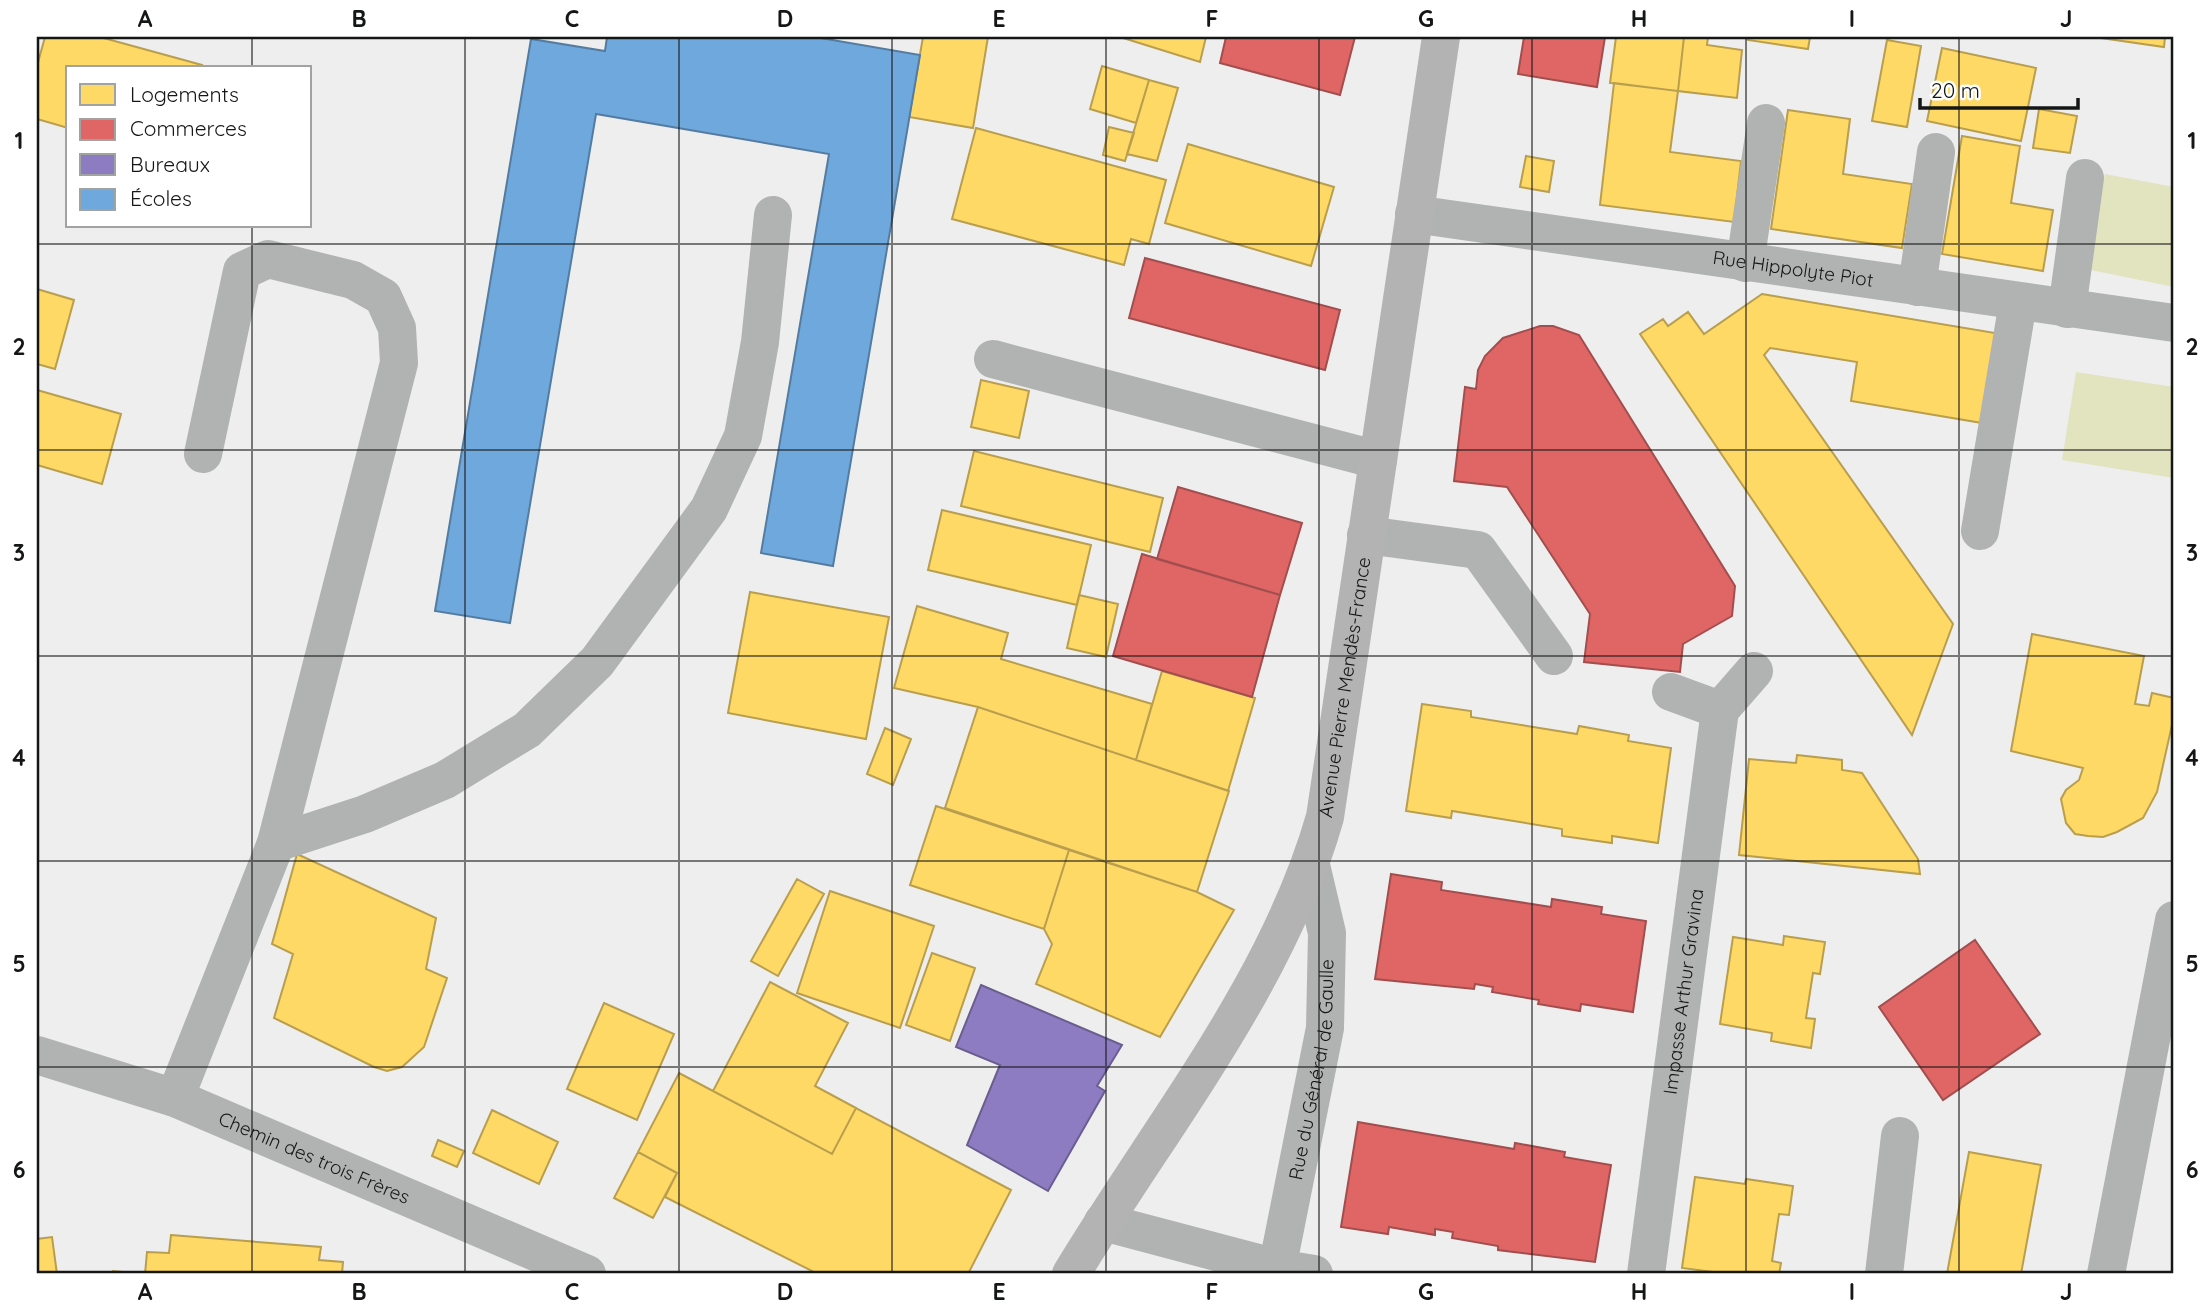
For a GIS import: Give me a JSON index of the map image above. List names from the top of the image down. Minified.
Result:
{"streets":{"main road":["Avenue Pierre Mendès-France"],"street":["Rue Hippolyte Piot","Impasse Arthur Gravina","Rue du Général de Gaulle","Chemin des trois Frères"]},"crossings":[["Rue Hippolyte Piot","Avenue Pierre Mendès-France"],["Avenue Pierre Mendès-France","Rue du Général de Gaulle"]],"legend":["Logements","Commerces","Bureaux","Écoles"],"scale_bar":"20 m","grid":{"columns":["A","B","C","D","E","F","G","H","I","J"],"rows":["1","2","3","4","5","6"]}}
